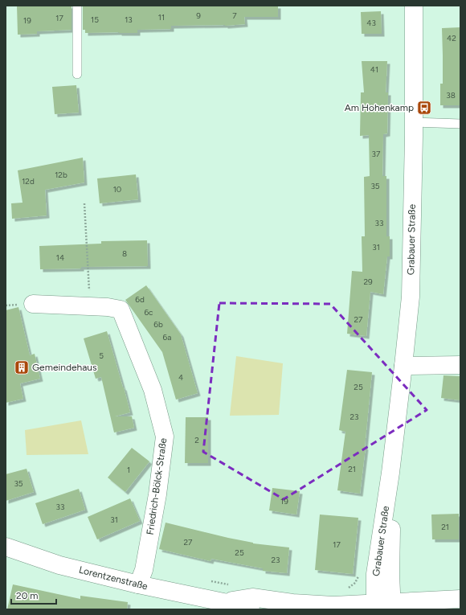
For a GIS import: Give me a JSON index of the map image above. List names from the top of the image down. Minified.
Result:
{"streets":{"main road":["Grabauer Straße","Friedrich-Bölck-Straße","Lorentzenstraße"]},"crossings":[["Grabauer Straße","Lorentzenstraße"],["Friedrich-Bölck-Straße","Lorentzenstraße"]],"places":{"bus stop":["Am Hohenkamp"],"building":["Gemeindehaus"]},"house_numbers":["9","7","11","17","15","13","19","43","42","41","38","37","12b","12d","35","10","33","31","8","14","29","6d","6c","27","6b","6a","5","4","25","23","2","21","1","35","19","33","31","21","27","17","25","23"],"scale_bar":"20 m"}
